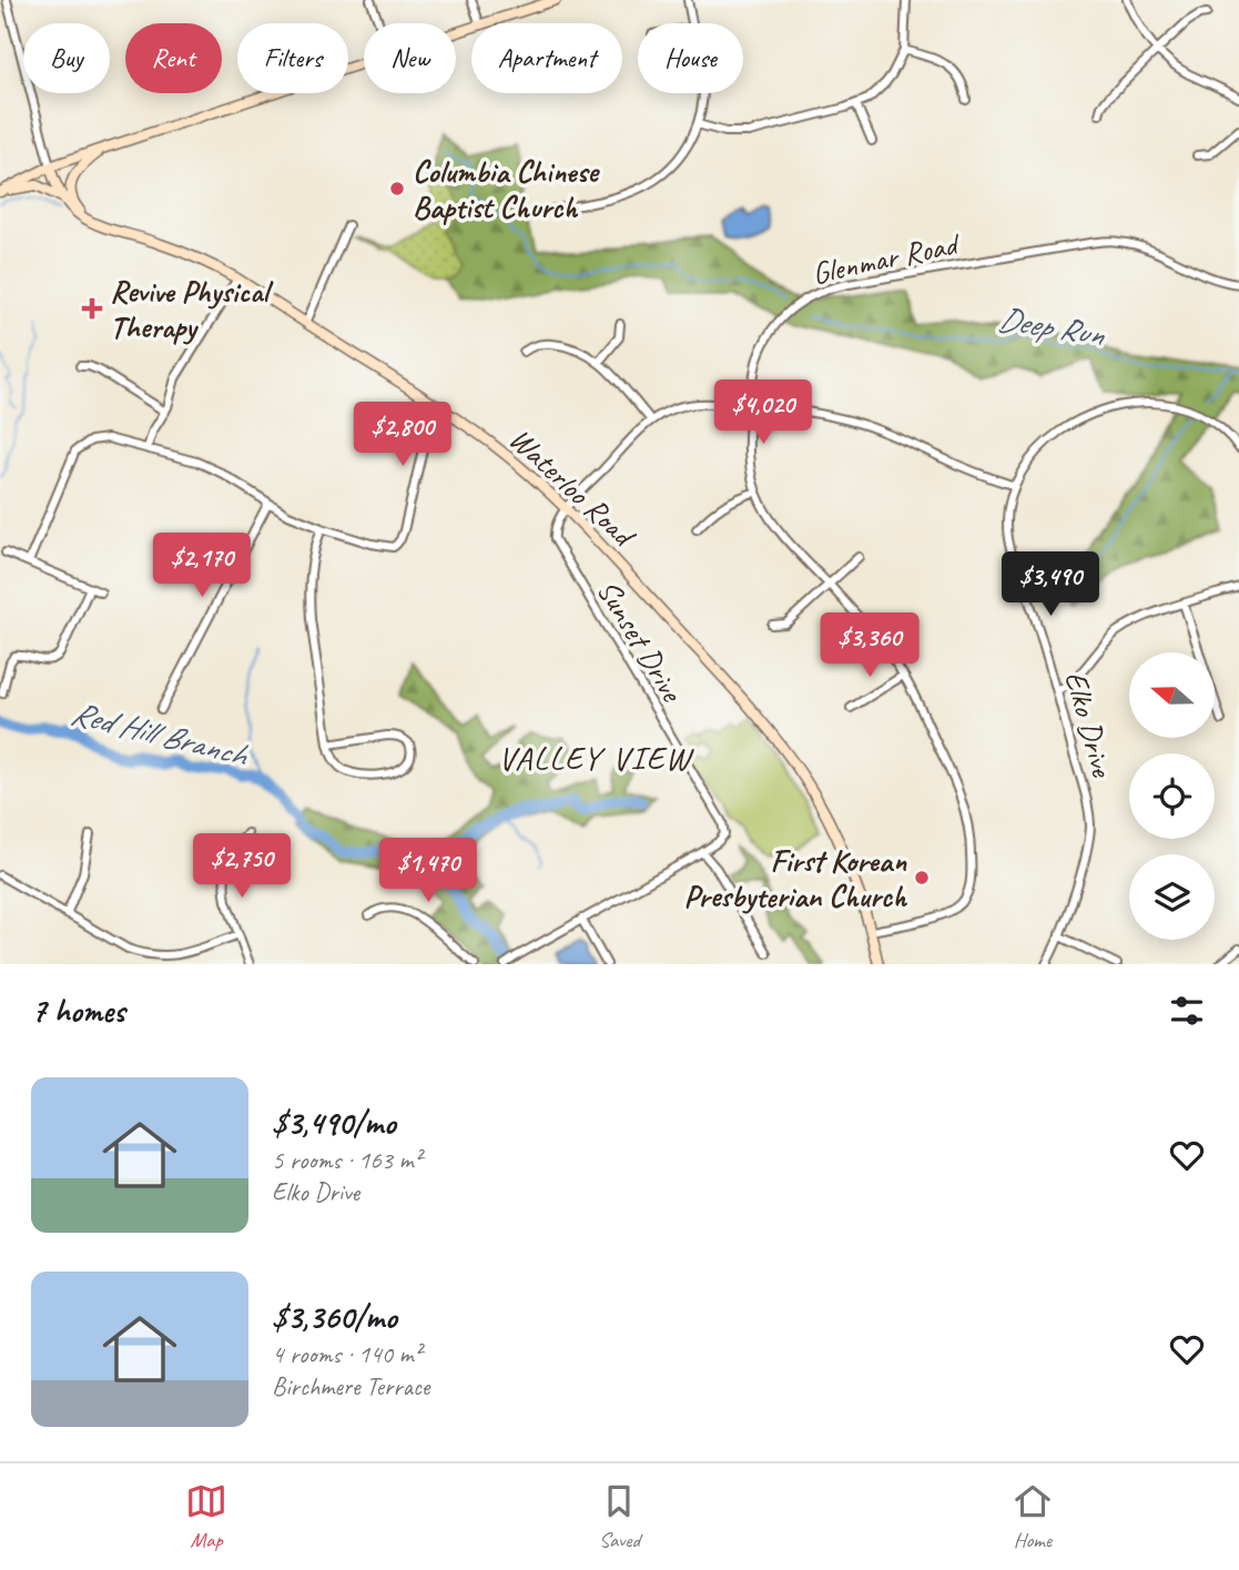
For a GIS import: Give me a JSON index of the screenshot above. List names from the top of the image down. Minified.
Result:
{"streets":{"main road":["Waterloo Road"],"street":["Glenmar Road","Sunset Drive","Elko Drive"]},"crossings":[["Glenmar Road","Waterloo Road"],["Waterloo Road","Sunset Drive"]],"districts":["VALLEY VIEW"],"water":["Deep Run","Red Hill Branch"],"places":{"other":["Columbia Chinese Baptist Church","First Korean Presbyterian Church"],"health":["Revive Physical Therapy"]},"north":"left","page":{"chip":["Buy","Rent","Filters","New","Apartment","House"],"price":["$4,020","$2,800","$2,170","$3,490","$3,360","$2,750","$1,470"],"heading":"7 homes","list":[{"name":"$3,490/mo","note":"5 rooms · 163 m² · Elko Drive"},{"name":"$3,360/mo","note":"4 rooms · 140 m² · Birchmere Terrace"}],"tabs":["Map","Saved","Home"]}}
